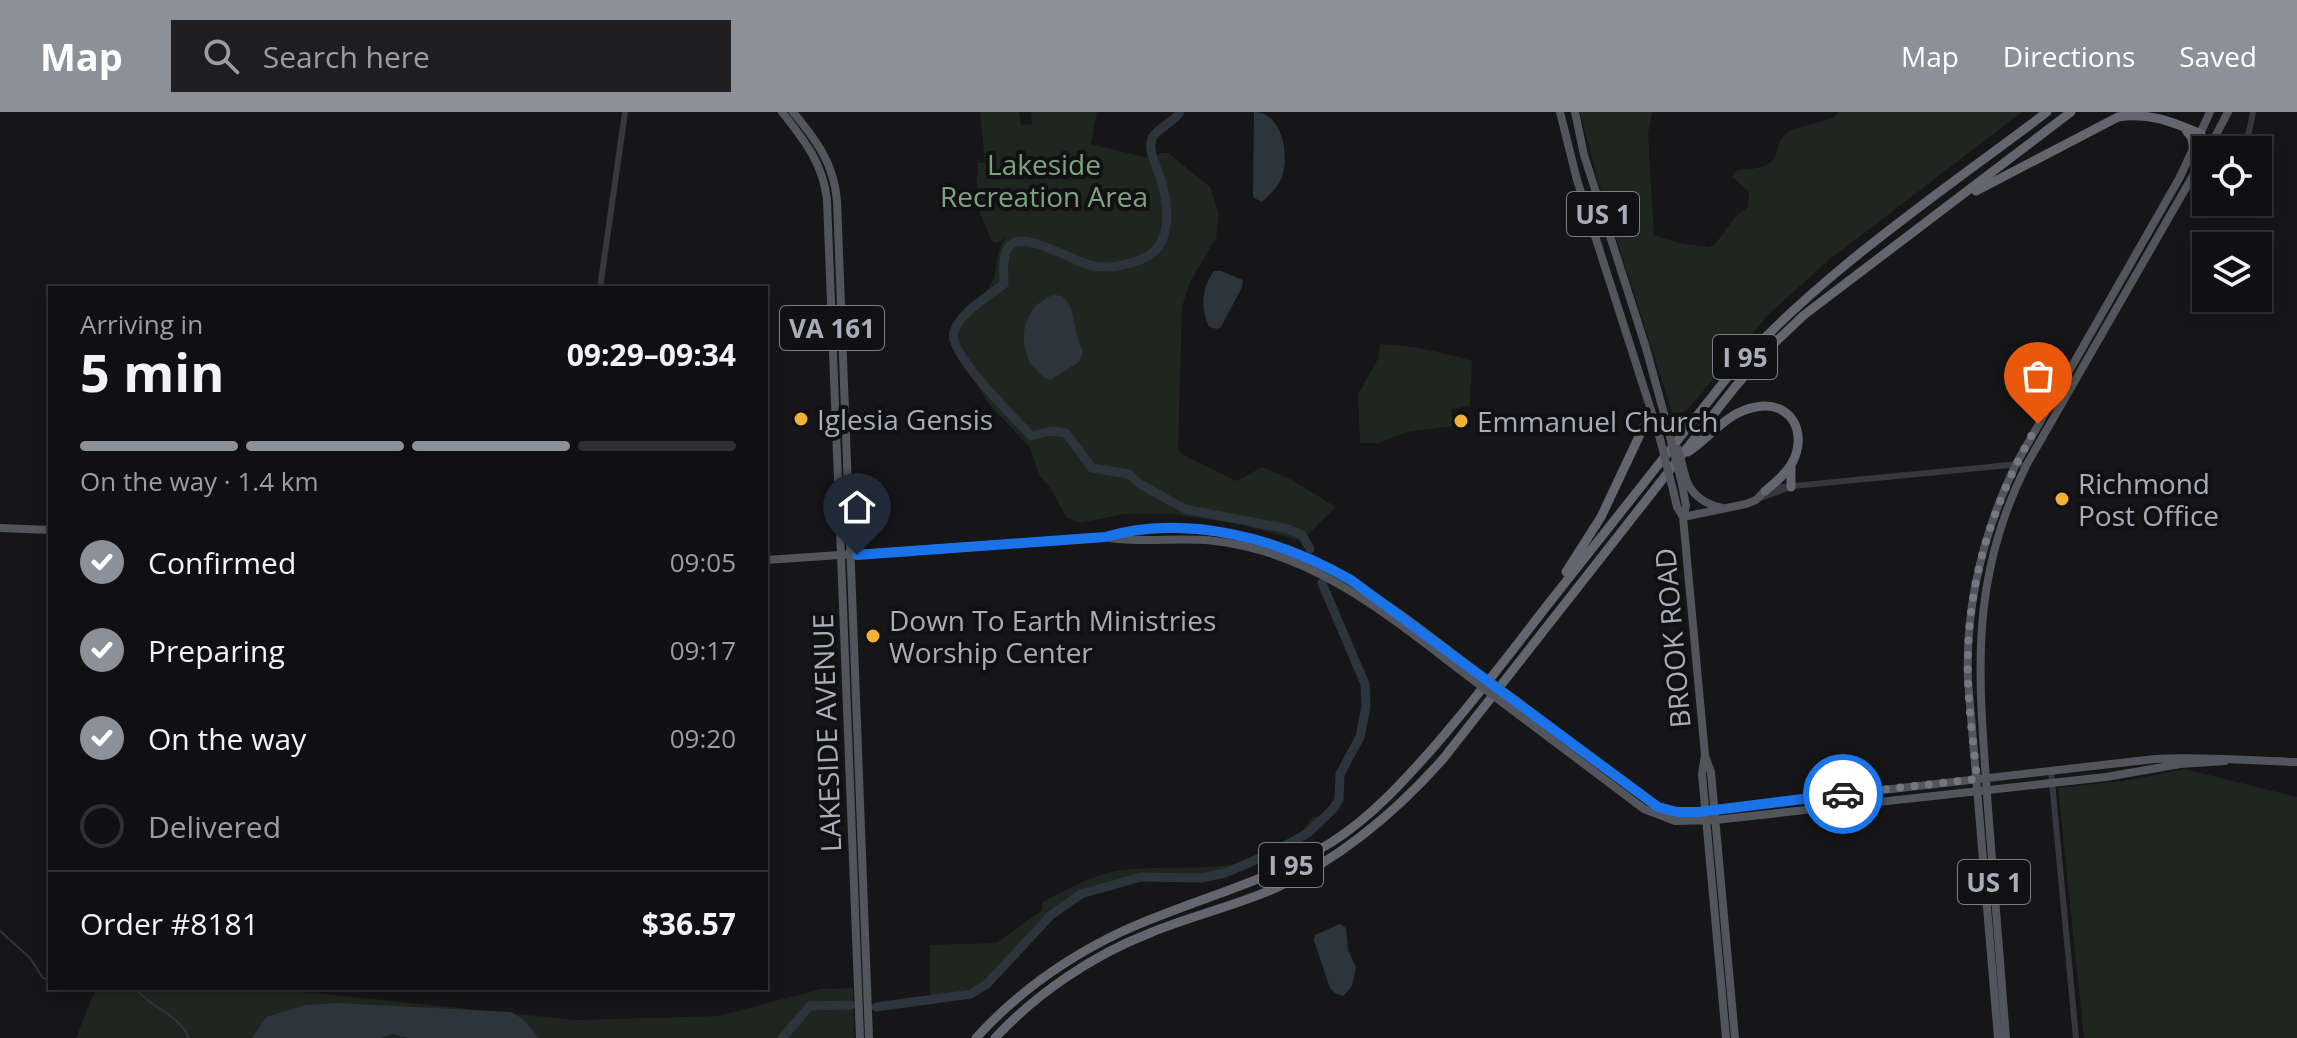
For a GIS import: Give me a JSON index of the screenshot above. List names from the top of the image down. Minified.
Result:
{"streets":{"highway":["I 95"],"main road":["US 1","VA 161","BROOK ROAD","LAKESIDE AVENUE"]},"crossings":[["US 1","BROOK ROAD"]],"parks":["Lakeside Recreation Area"],"places":["Iglesia Gensis","Emmanuel Church","Richmond Post Office","Down To Earth Ministries Worship Center"],"page":{"header":"Map","search":"Search here","nav":["Map","Directions","Saved"],"heading":["5 min","Arriving in","09:29–09:34"],"panel":["Order #8181","$36.57"],"bar":"On the way · 1.4 km","list":[["Confirmed","09:05"],["Preparing","09:17"],["On the way","09:20"],"Delivered"]}}
